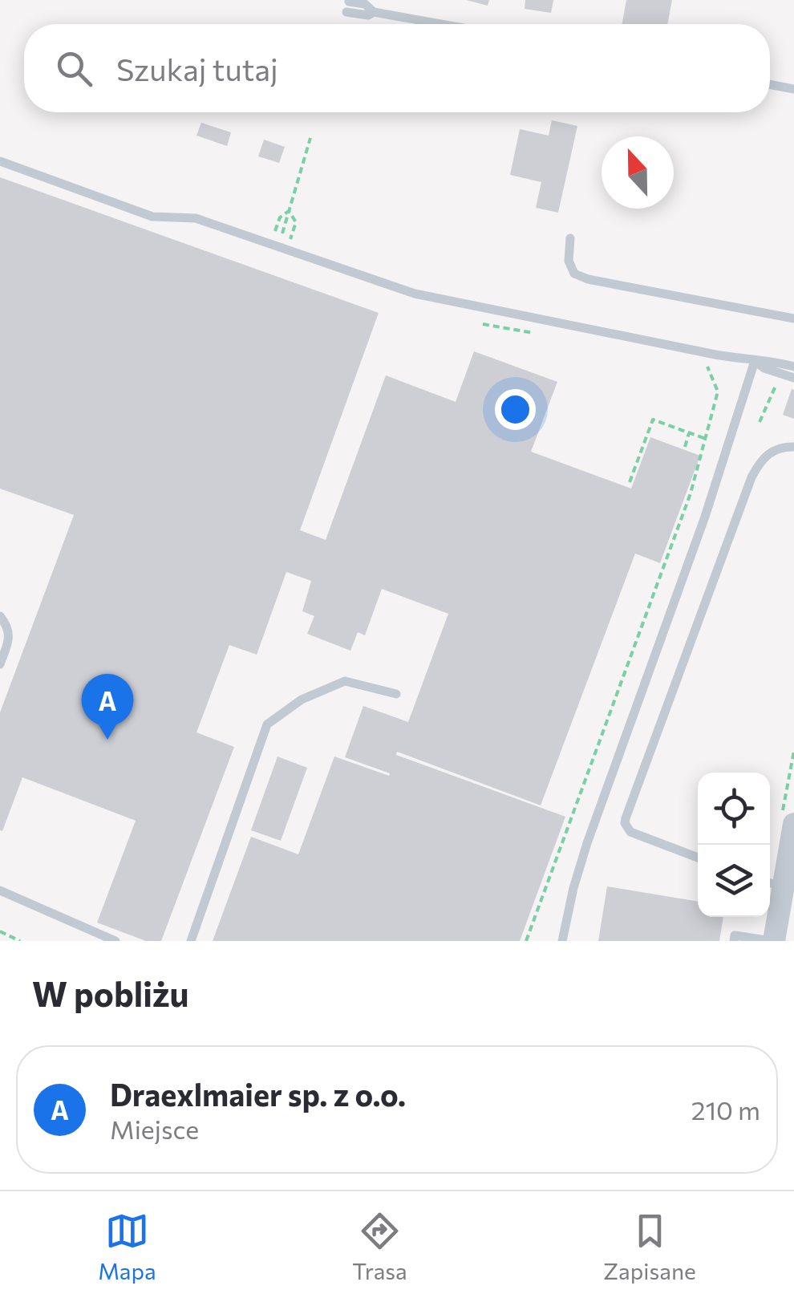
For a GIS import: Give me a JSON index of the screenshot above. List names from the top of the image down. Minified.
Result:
{"north":"top","page":{"search":"Szukaj tutaj","pins":"A","heading":"W pobliżu","list":[{"mark":"A","name":"Draexlmaier sp. z o.o.","note":"Miejsce","value":"210 m"}],"nav":["Mapa","Trasa","Zapisane"]}}
